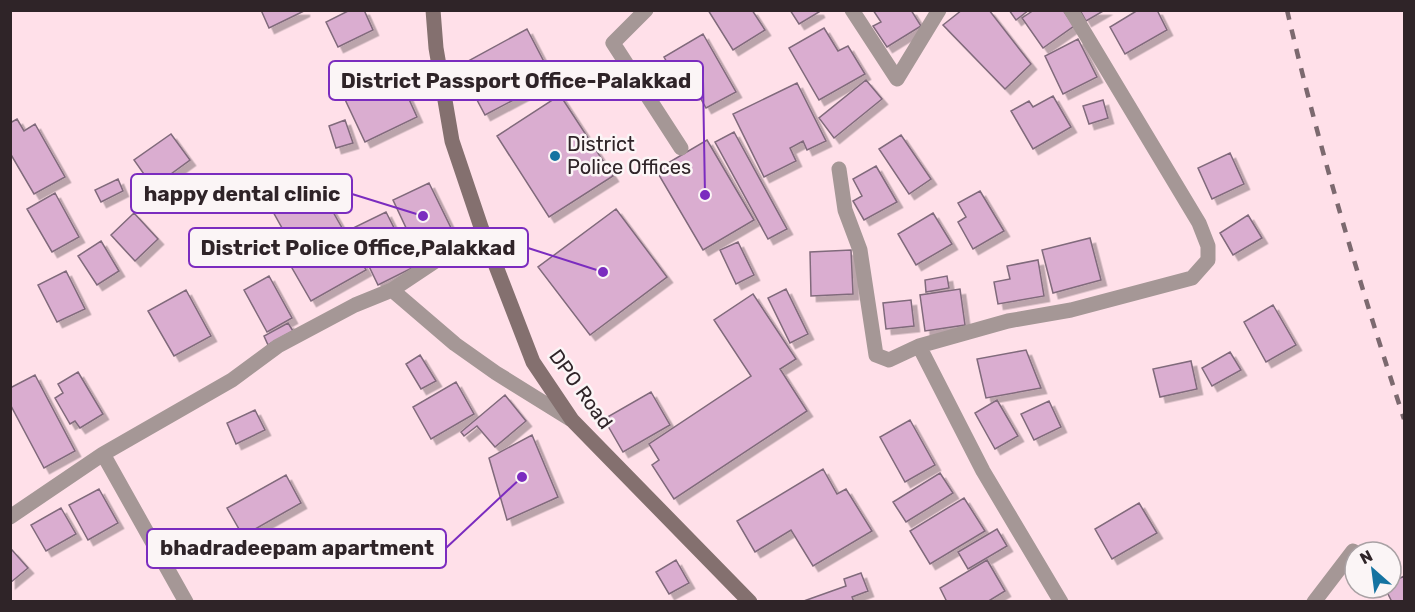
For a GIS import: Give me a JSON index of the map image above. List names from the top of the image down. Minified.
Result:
{"streets":{"street":["DPO Road"]},"places":["District Police Offices","District Passport Office-Palakkad","happy dental clinic","District Police Office,Palakkad","bhadradeepam apartment"],"north":"top left"}
